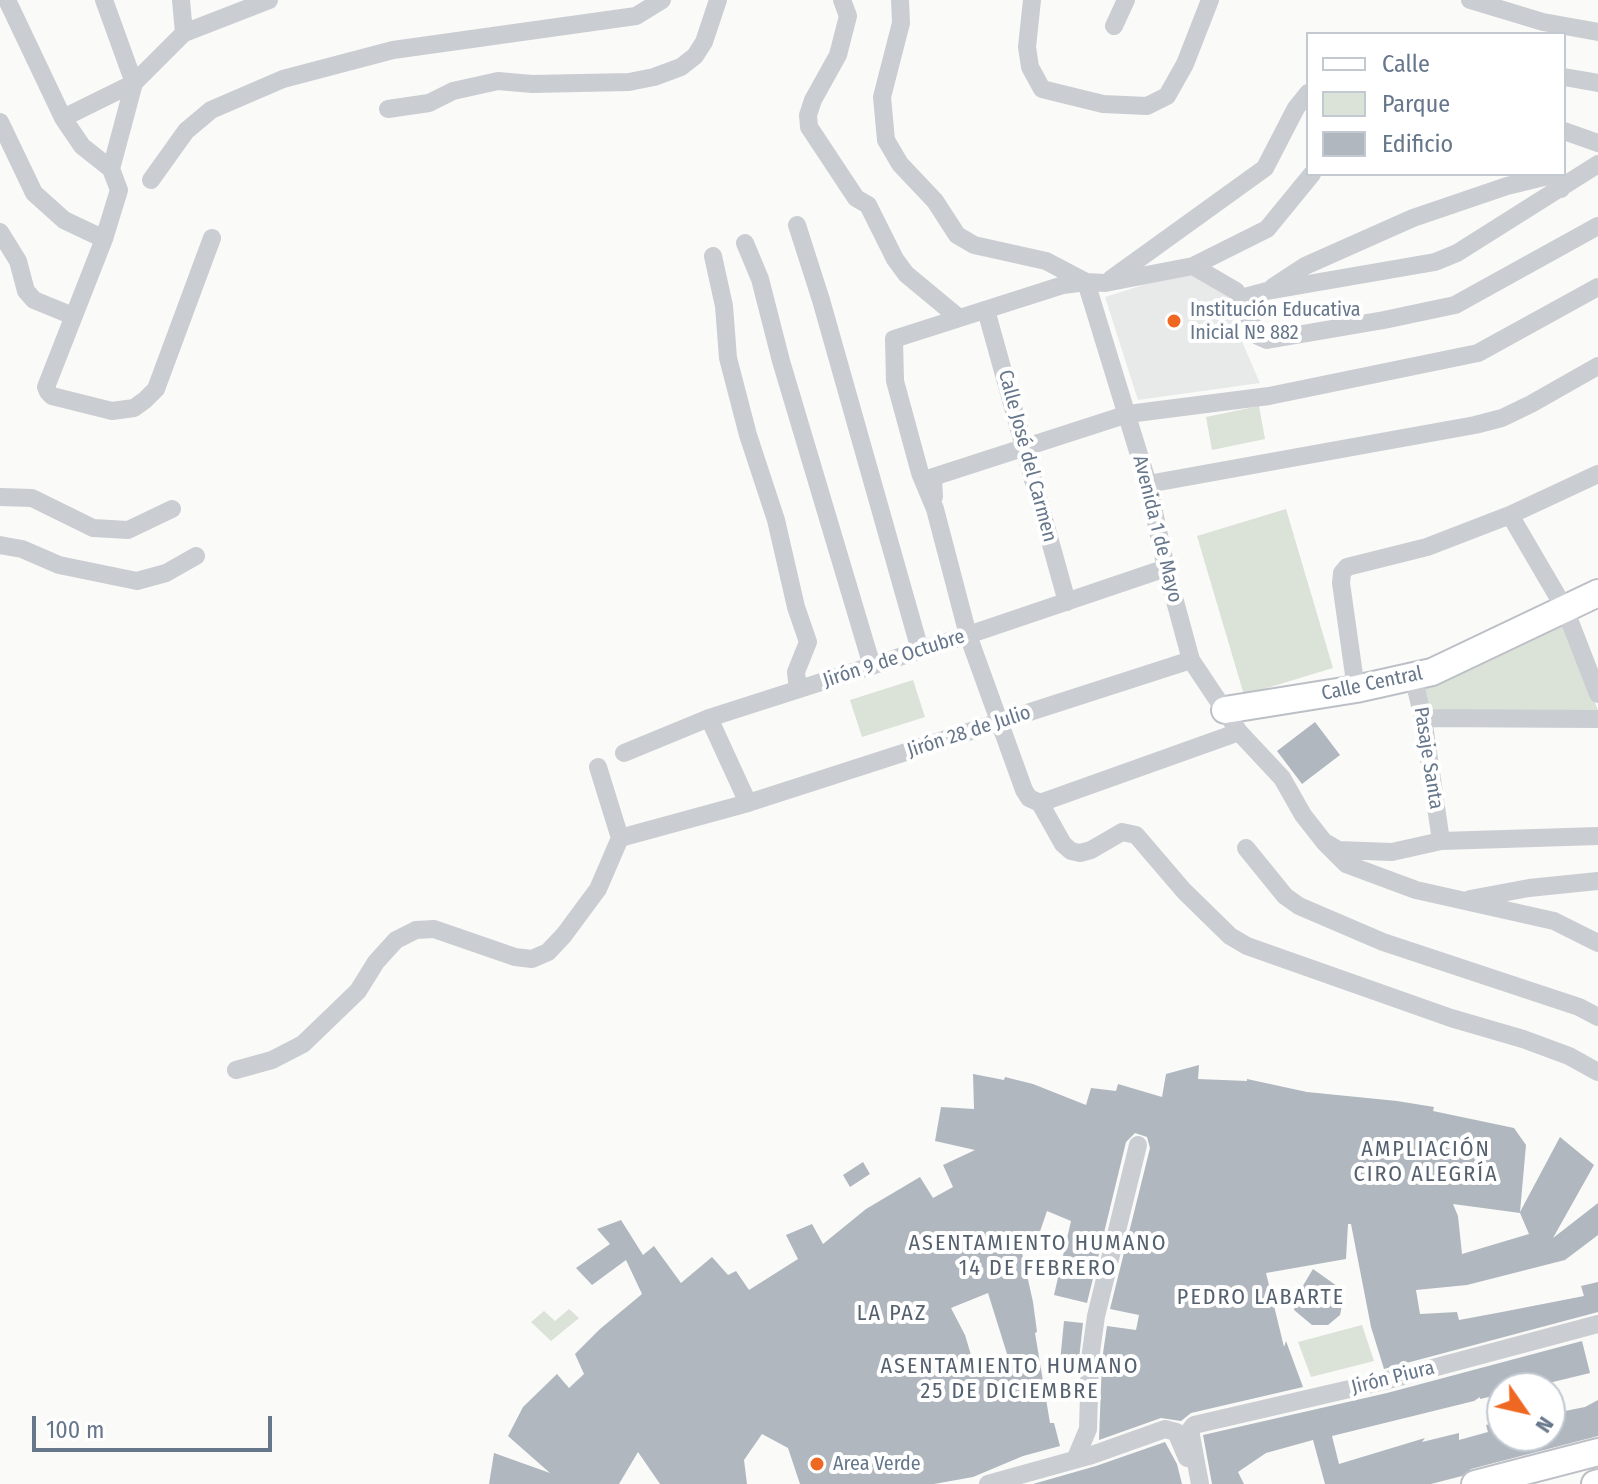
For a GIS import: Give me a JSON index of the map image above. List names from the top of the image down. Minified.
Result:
{"streets":{"street":["Calle José del Carmen","Avenida 1 de Mayo","Jirón 9 de Octubre","Calle Central","Jirón 28 de Julio","Pasaje Santa","Jirón Piura"]},"crossings":[["Calle José del Carmen","Jirón 9 de Octubre"],["Avenida 1 de Mayo","Jirón 9 de Octubre"],["Avenida 1 de Mayo","Calle Central"],["Avenida 1 de Mayo","Jirón 28 de Julio"],["Calle Central","Pasaje Santa"]],"districts":["AMPLIACIÓN CIRO ALEGRÍA","ASENTAMIENTO HUMANO 14 DE FEBRERO","PEDRO LABARTE","LA PAZ","ASENTAMIENTO HUMANO 25 DE DICIEMBRE"],"places":["Institución Educativa Inicial Nº 882","Area Verde"],"legend":["Calle","Parque","Edificio"],"scale_bar":"100 m","north":"bottom right"}
